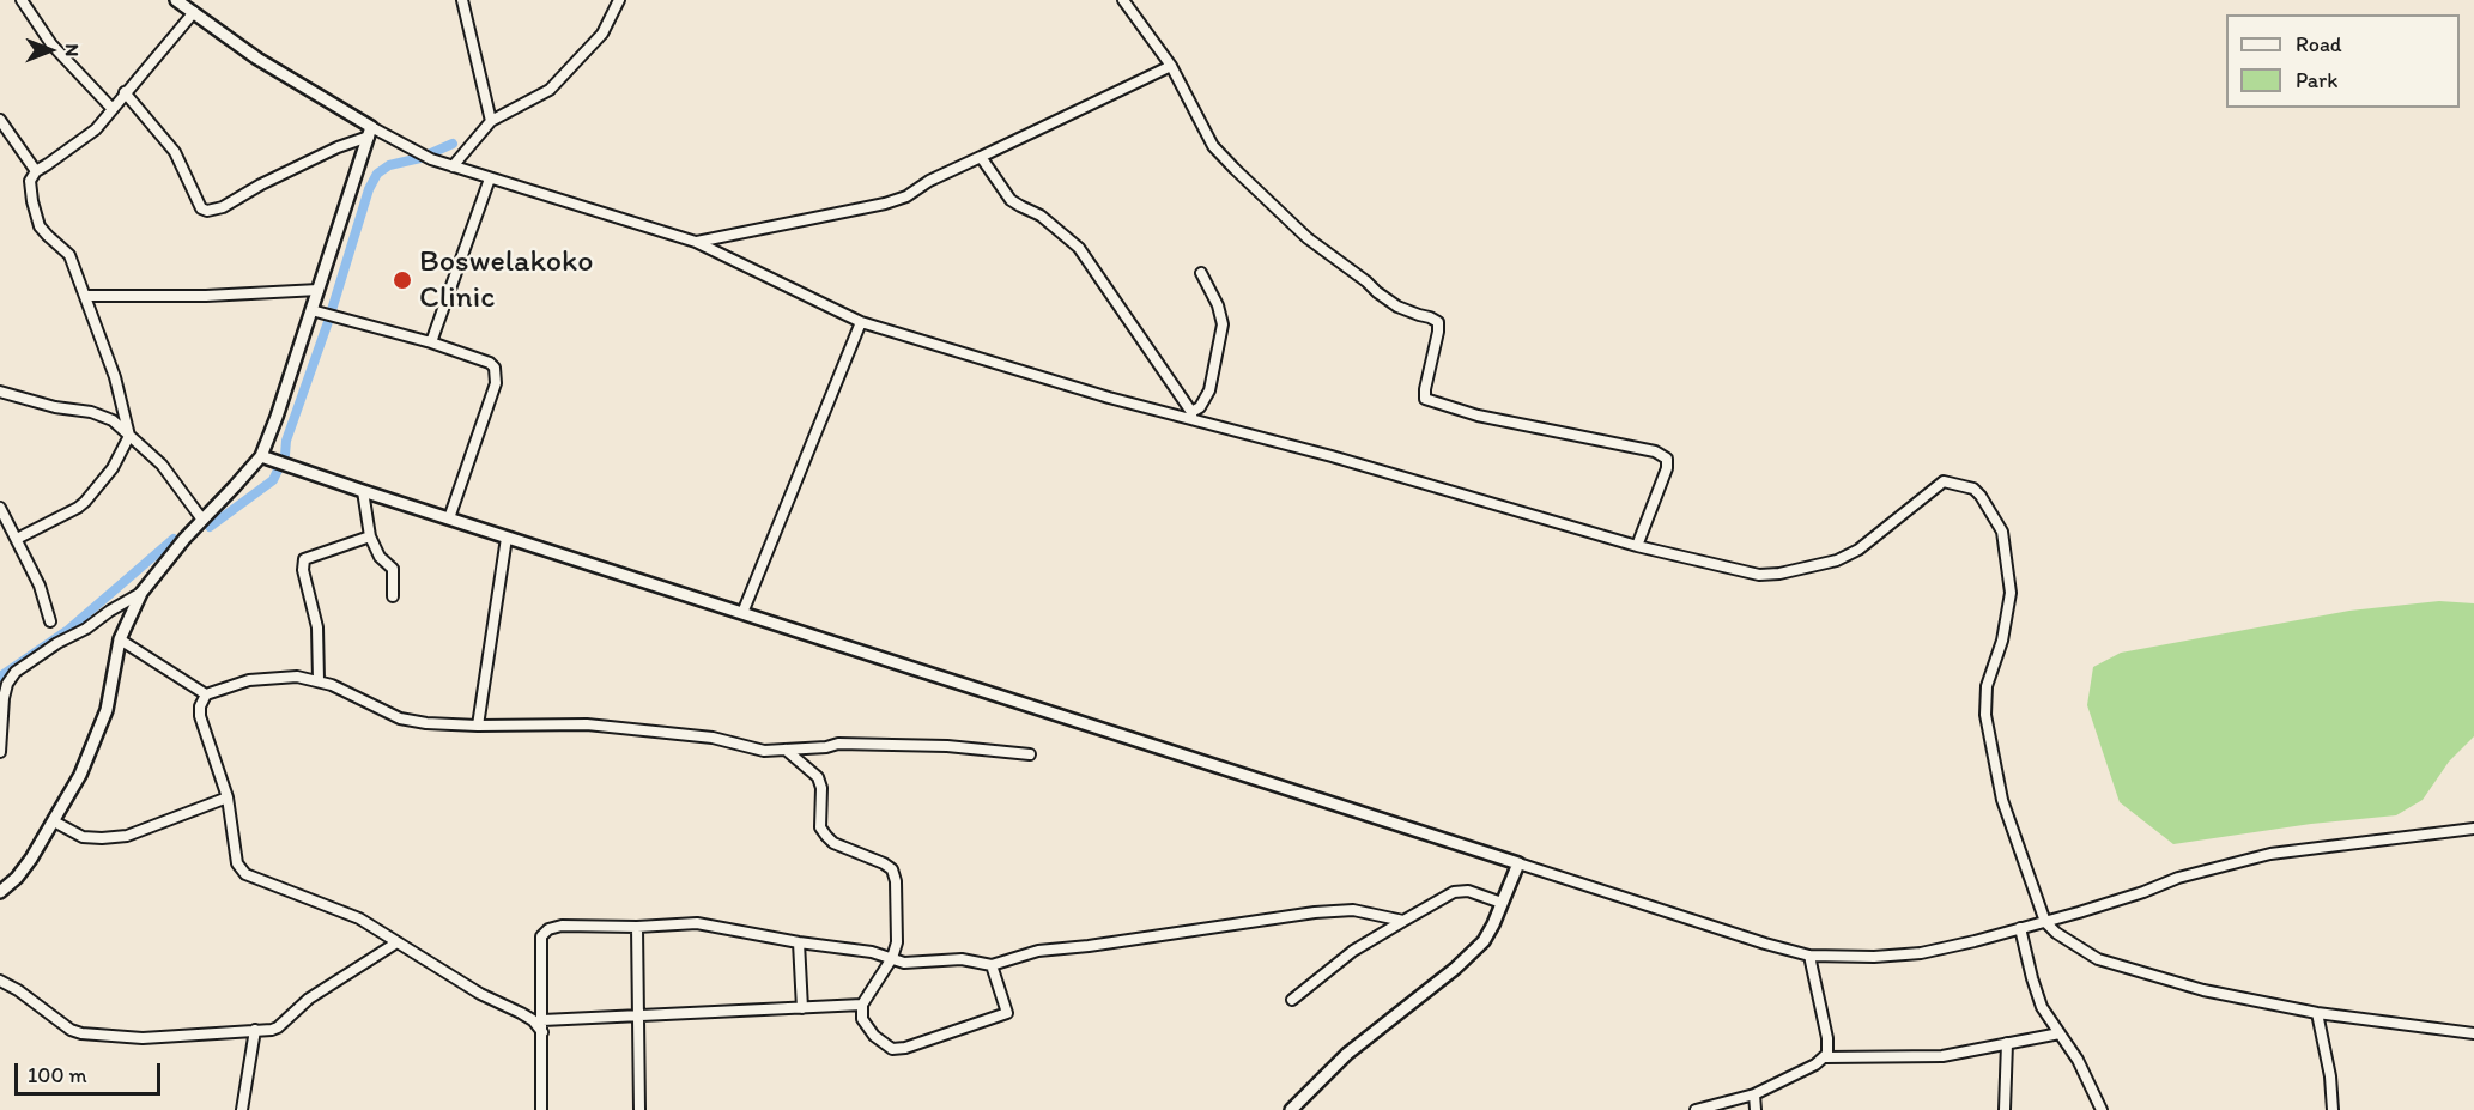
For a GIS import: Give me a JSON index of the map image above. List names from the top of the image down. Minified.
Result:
{"places":["Boswelakoko Clinic"],"legend":["Road","Park"],"scale_bar":"100 m","north":"right"}
